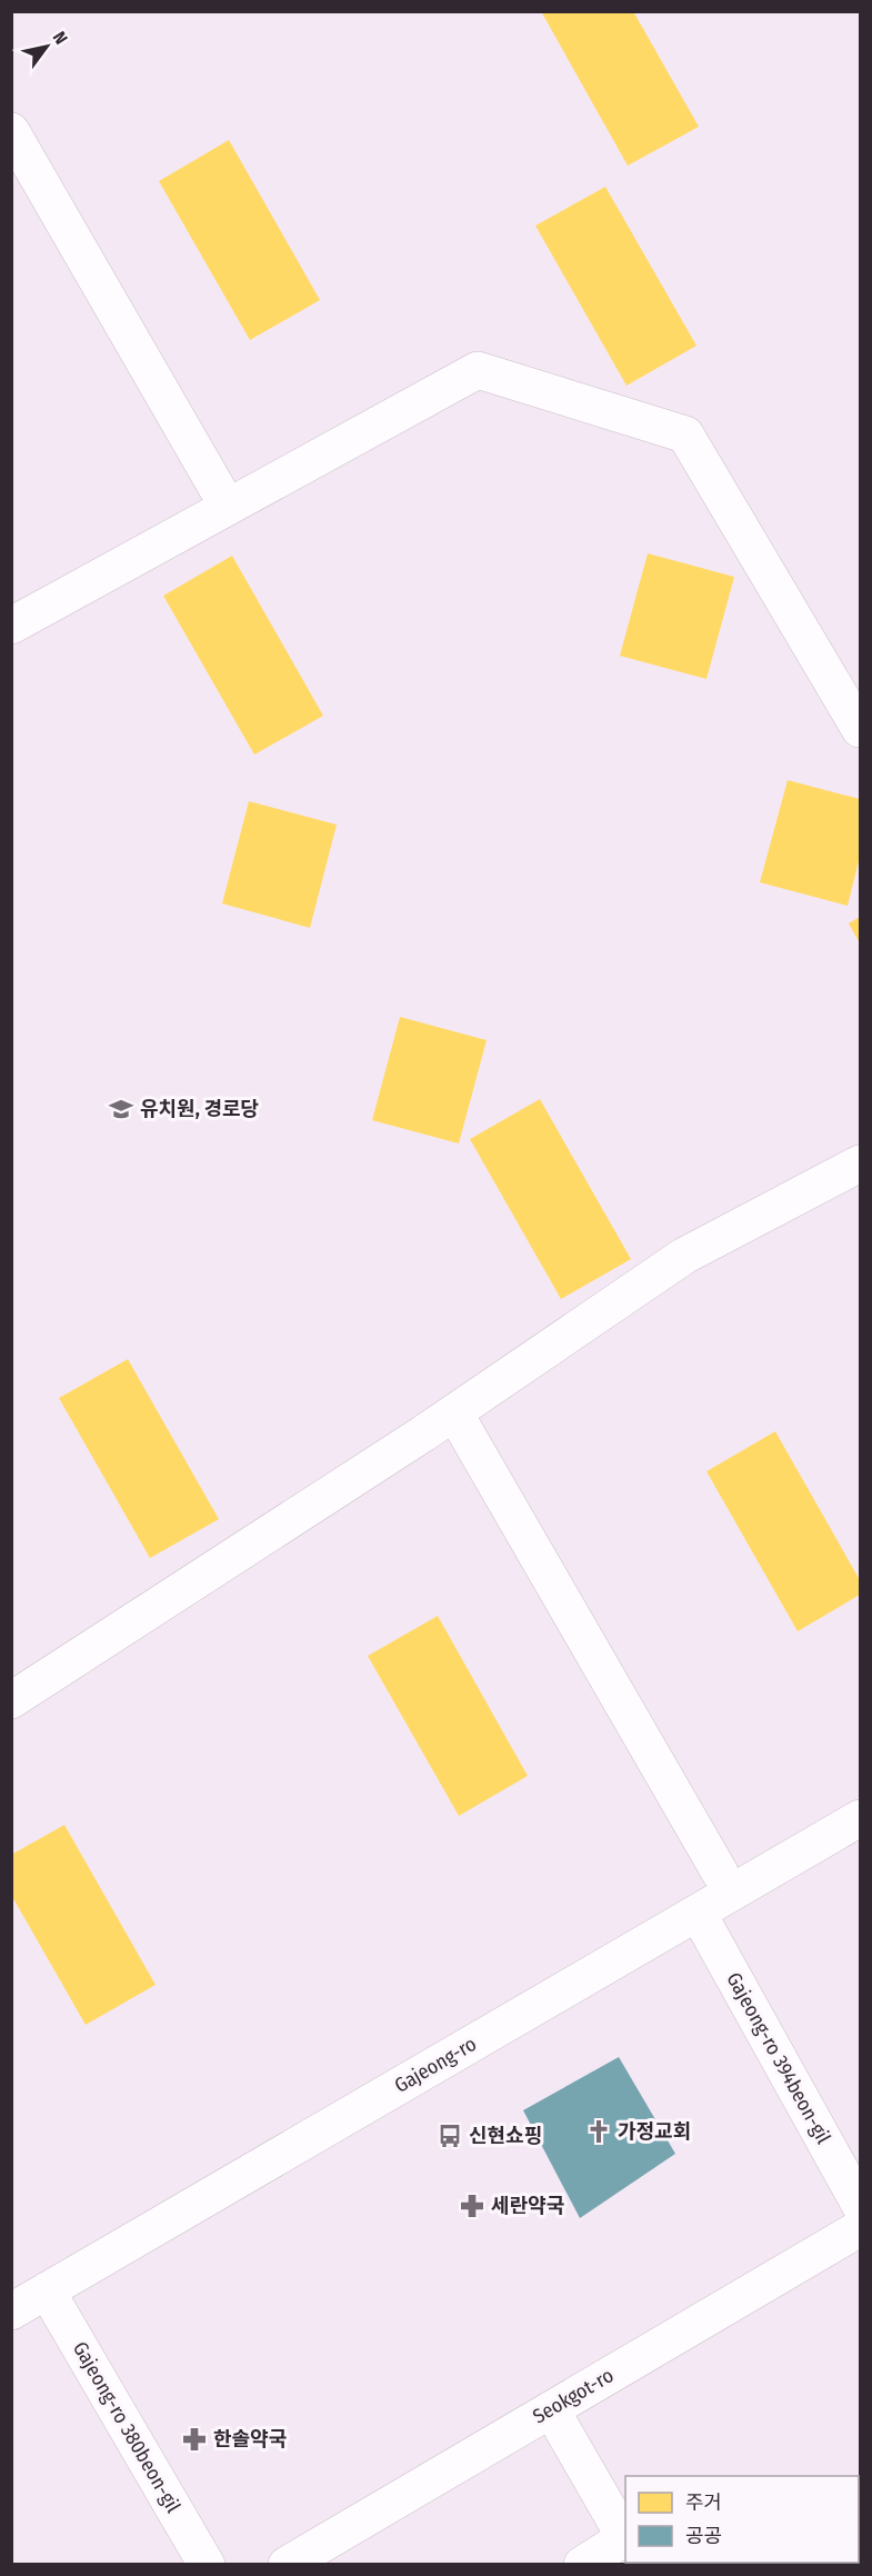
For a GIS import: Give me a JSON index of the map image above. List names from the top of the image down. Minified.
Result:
{"streets":{"street":["Gajeong-ro 394beon-gil","Gajeong-ro","Seokgot-ro","Gajeong-ro 380beon-gil"]},"crossings":[["Gajeong-ro 394beon-gil","Gajeong-ro"],["Gajeong-ro","Gajeong-ro 380beon-gil"]],"places":{"school or university":["유치원, 경로당"],"church":["가정교회"],"bus stop":["신현쇼핑"],"pharmacy":["세란약국","한솔약국"]},"legend":["주거","공공"],"north":"top right"}
